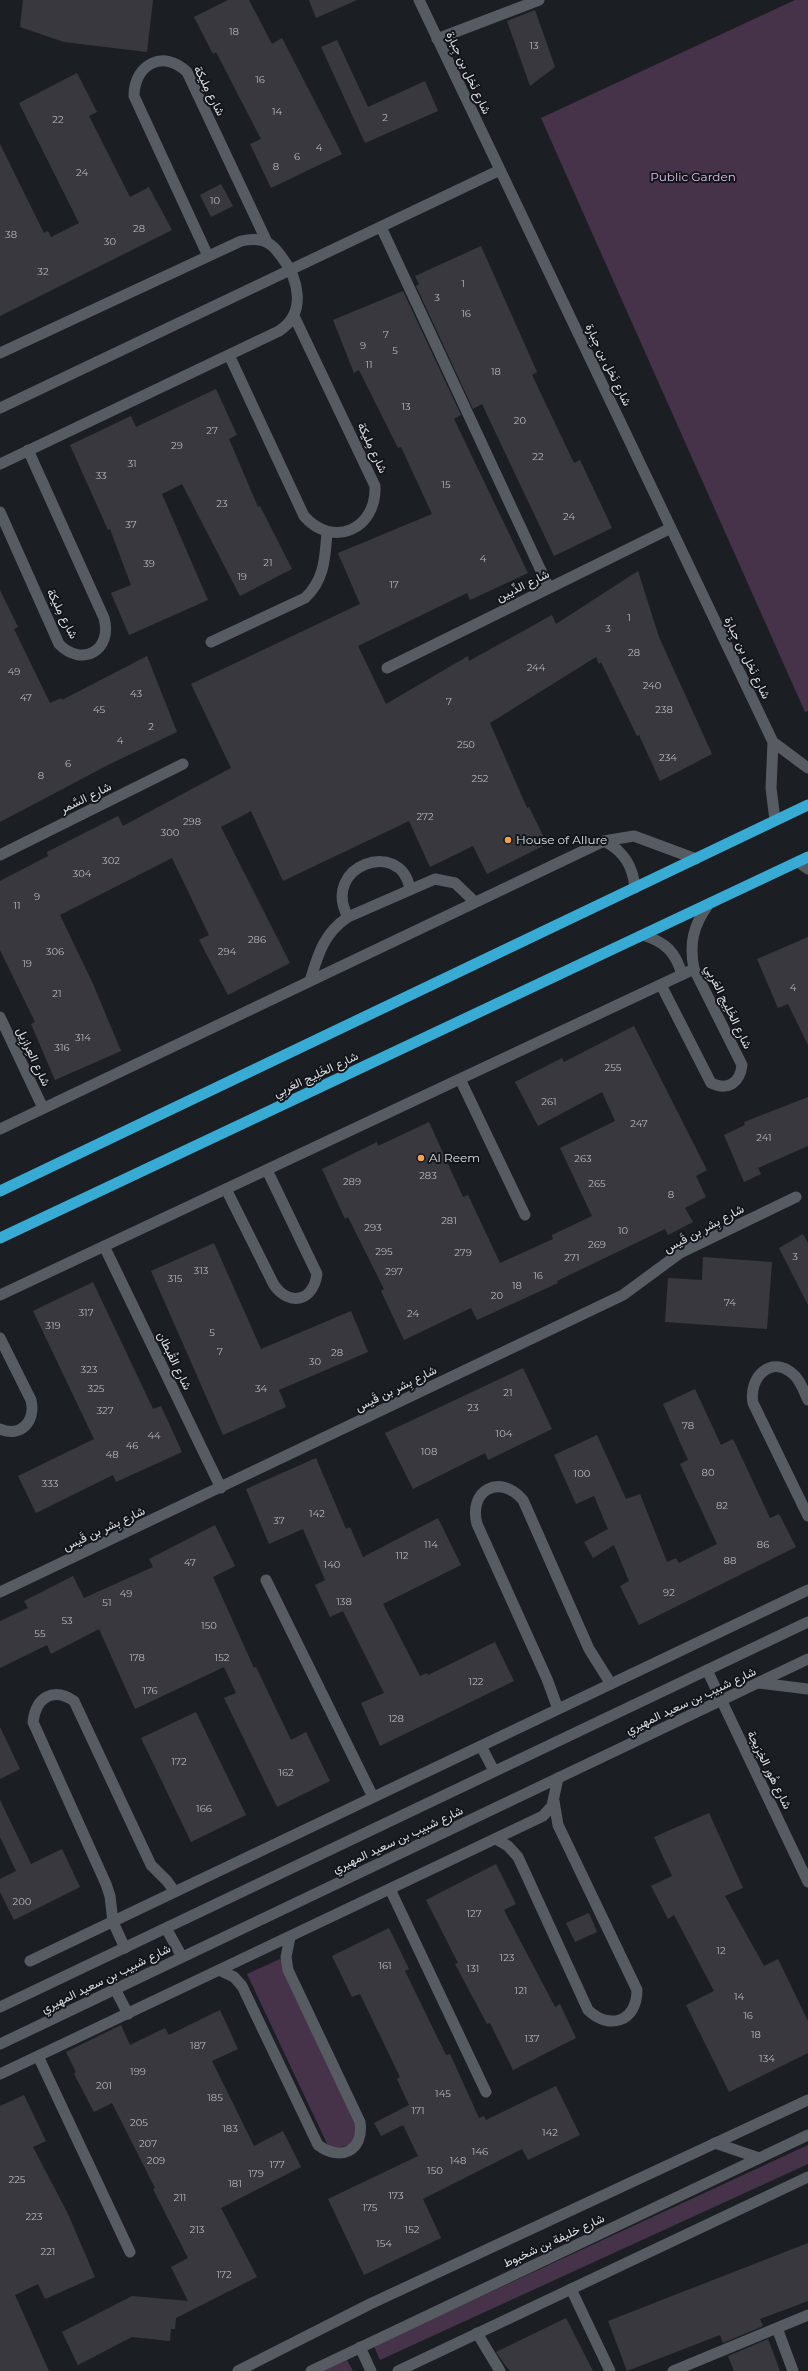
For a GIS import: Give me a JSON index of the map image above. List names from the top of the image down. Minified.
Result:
{"streets":{"highway":["شارع الخَلِيج العَربِي"],"street":["شارع نَخل بن جِبارة","شارع مِليكة","شارع الدِّيين","شارع السَّمر","شارع العِرازِيل","شارع بِشر بن قَيس","شارع القُبطان","شارع شبيب بن سعيد المهيري","شارع هُور الخِرَيجة","شارع خليفة بن شخبوط"]},"crossings":[["شارع نَخل بن جِبارة","شارع الدِّيين"],["شارع بِشر بن قَيس","شارع القُبطان"],["شارع شبيب بن سعيد المهيري","شارع هُور الخِرَيجة"]],"parks":["Public Garden"],"places":["House of Allure","Al Reem"],"house_numbers":["18","13","16","14","2","22","4","6","8","24","10","28","38","30","32","1","3","16","7","9","5","11","18","13","20","27","29","22","31","33","15","23","24","37","4","21","39","19","17","1","3","28","244","49","240","43","47","7","45","238","2","4","250","234","6","8","252","272","298","300","302","304","9","11","286","306","294","19","4","21","314","316","255","261","247","241","263","283","289","265","8","281","293","10","269","295","279","3","271","313","297","16","315","18","20","74","317","24","319","5","7","28","30","323","325","34","21","23","327","78","104","44","46","108","48","80","100","333","82","142","37","114","86","112","88","47","140","92","49","138","51","53","150","55","178","152","122","176","128","172","162","166","200","127","12","123","161","131","121","14","16","18","137","187","134","199","201","145","185","171","205","183","142","207","146","209","148","177","150","179","225","181","173","211","175","223","213","152","154","221","172"]}
